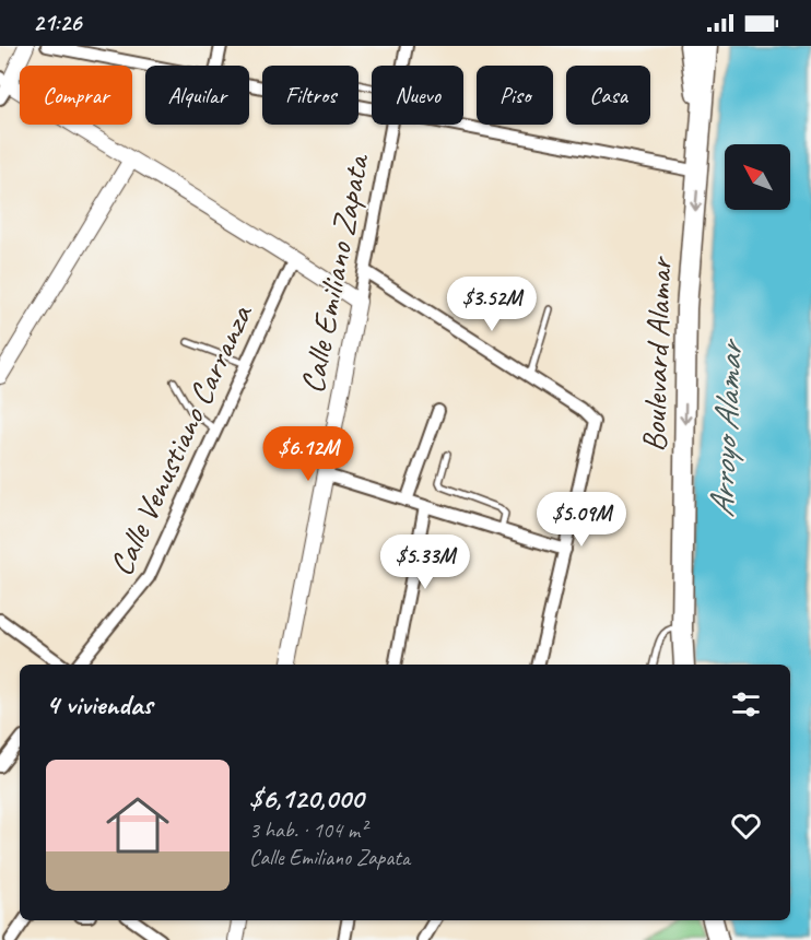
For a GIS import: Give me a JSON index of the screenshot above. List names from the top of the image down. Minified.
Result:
{"streets":{"highway":["Boulevard Alamar"],"street":["Calle Emiliano Zapata","Calle Venustiano Carranza"]},"one_way":["Boulevard Alamar"],"water":["Arroyo Alamar"],"north":"top left","page":{"status":"21:26","chip":["Comprar","Alquilar","Filtros","Nuevo","Piso","Casa"],"price":["$3.52M","$6.12M","$5.09M","$5.33M"],"heading":"4 viviendas","list":[{"name":"$6,120,000","note":"3 hab. · 104 m² · Calle Emiliano Zapata"}]}}
